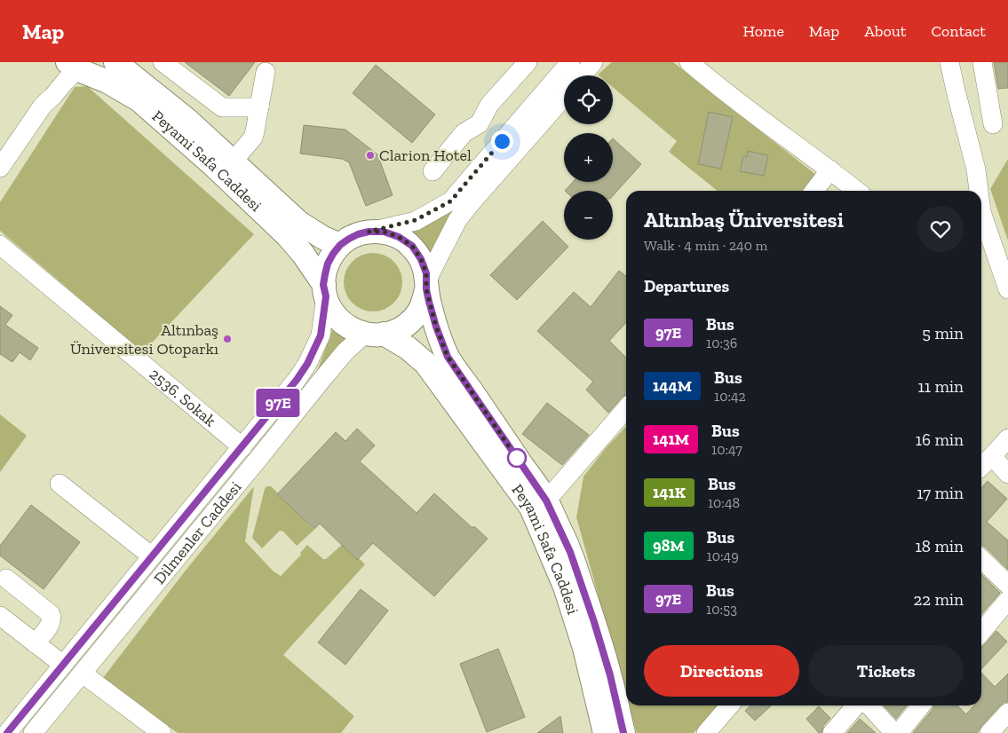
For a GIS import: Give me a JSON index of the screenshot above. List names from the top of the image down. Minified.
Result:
{"streets":{"main road":["Peyami Safa Caddesi"],"street":["2536. Sokak","Dilmenler Caddesi"]},"crossings":[["Peyami Safa Caddesi","Dilmenler Caddesi"],["2536. Sokak","Dilmenler Caddesi"]],"places":["Clarion Hotel","Altınbaş Üniversitesi Otoparkı"],"lines":["bus line 97E"],"page":{"header":"Map","nav":["Home","Map","About","Contact"],"on_map":"97E","map_buttons":["+","−"],"heading":[["Altınbaş Üniversitesi","Walk · 4 min · 240 m"],"Departures"],"list":[{"mark":"97E","name":"Bus","note":"10:36","value":"5 min"},{"mark":"144M","name":"Bus","note":"10:42","value":"11 min"},{"mark":"141M","name":"Bus","note":"10:47","value":"16 min"},{"mark":"141K","name":"Bus","note":"10:48","value":"17 min"},{"mark":"98M","name":"Bus","note":"10:49","value":"18 min"},{"mark":"97E","name":"Bus","note":"10:53","value":"22 min"}],"buttons":["Directions","Tickets"]}}
